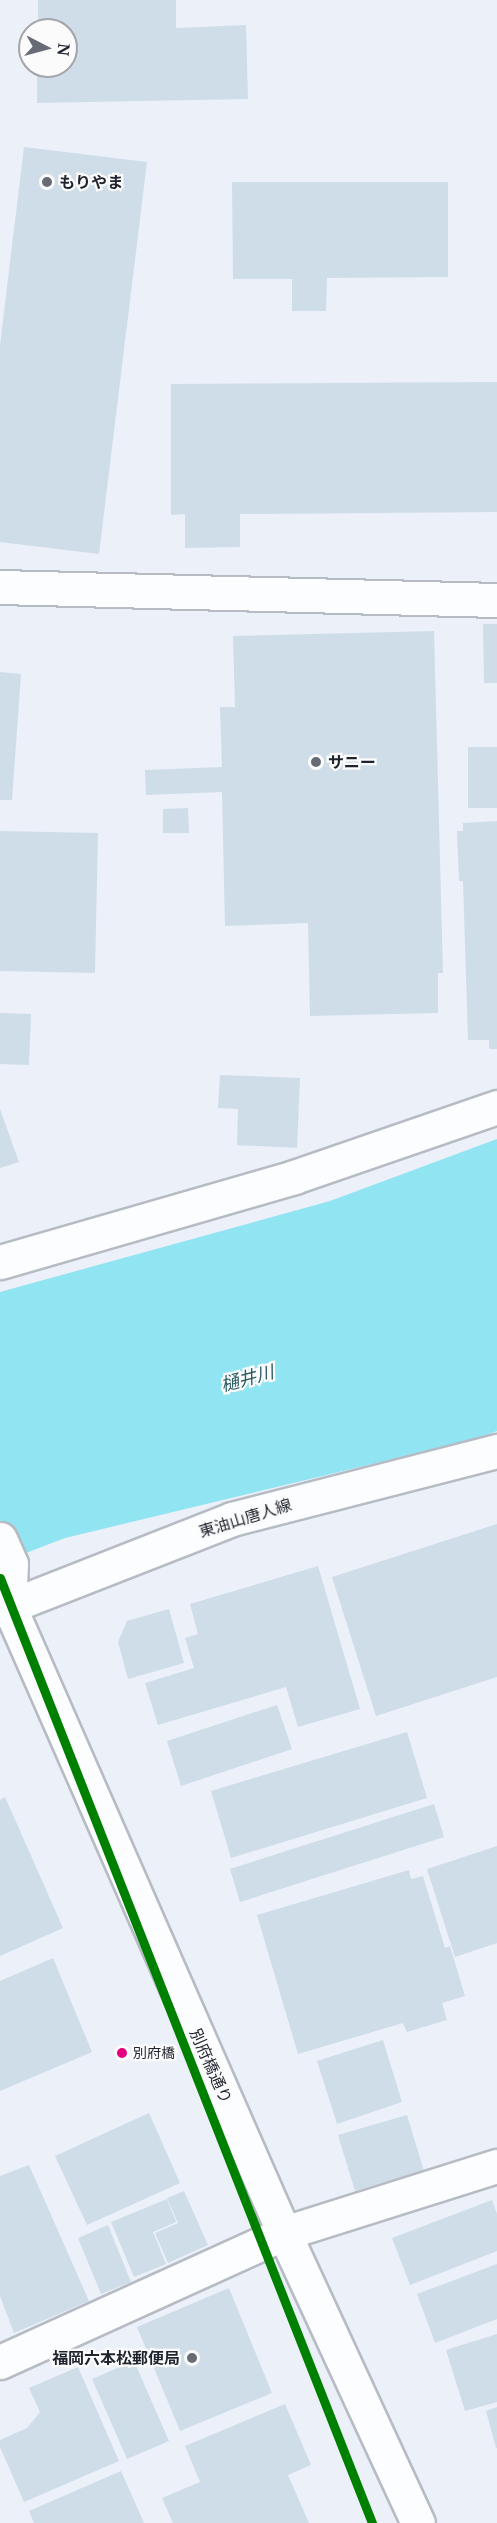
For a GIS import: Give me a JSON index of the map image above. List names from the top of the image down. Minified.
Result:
{"streets":{"main road":["東油山唐人線","別府橋通り"]},"crossings":[["東油山唐人線","別府橋通り"]],"water":["樋井川"],"places":["もりやま","サニー","別府橋","福岡六本松郵便局"],"lines":["transit line N"],"north":"right"}
